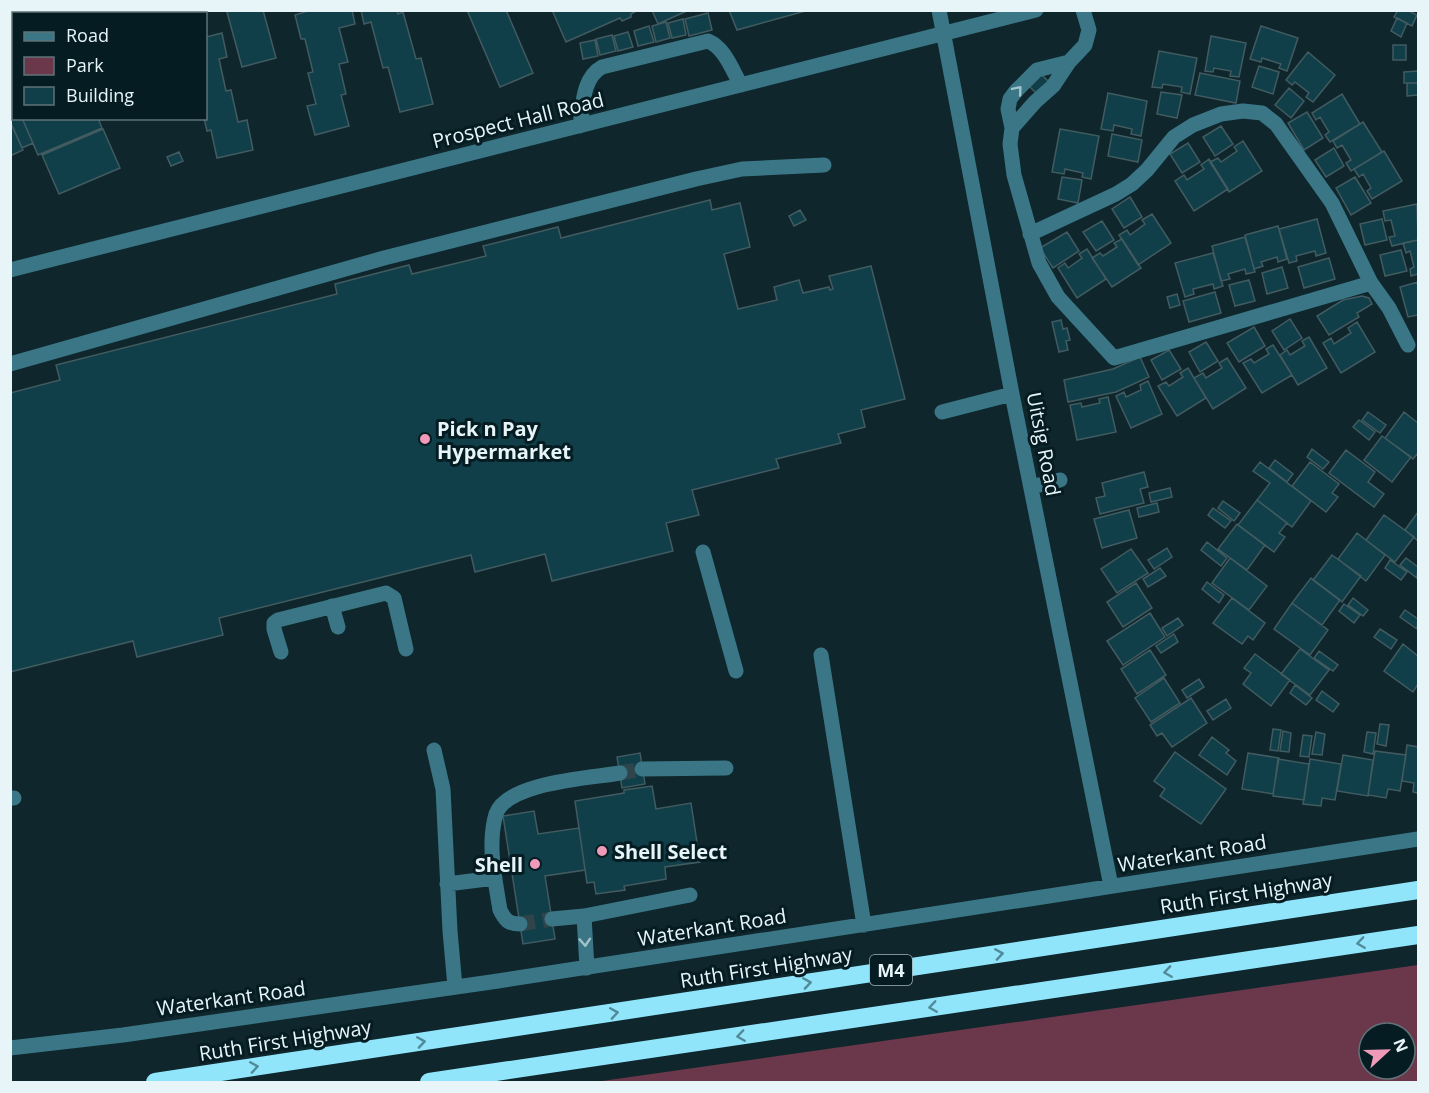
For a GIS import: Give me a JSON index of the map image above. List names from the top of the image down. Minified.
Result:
{"streets":{"highway":["Ruth First Highway","M4"],"street":["Prospect Hall Road","Uitsig Road","Waterkant Road"]},"crossings":[["Prospect Hall Road","Uitsig Road"],["Uitsig Road","Waterkant Road"]],"places":["Pick n Pay Hypermarket","Shell Select","Shell"],"legend":["Road","Park","Building"],"north":"right"}
